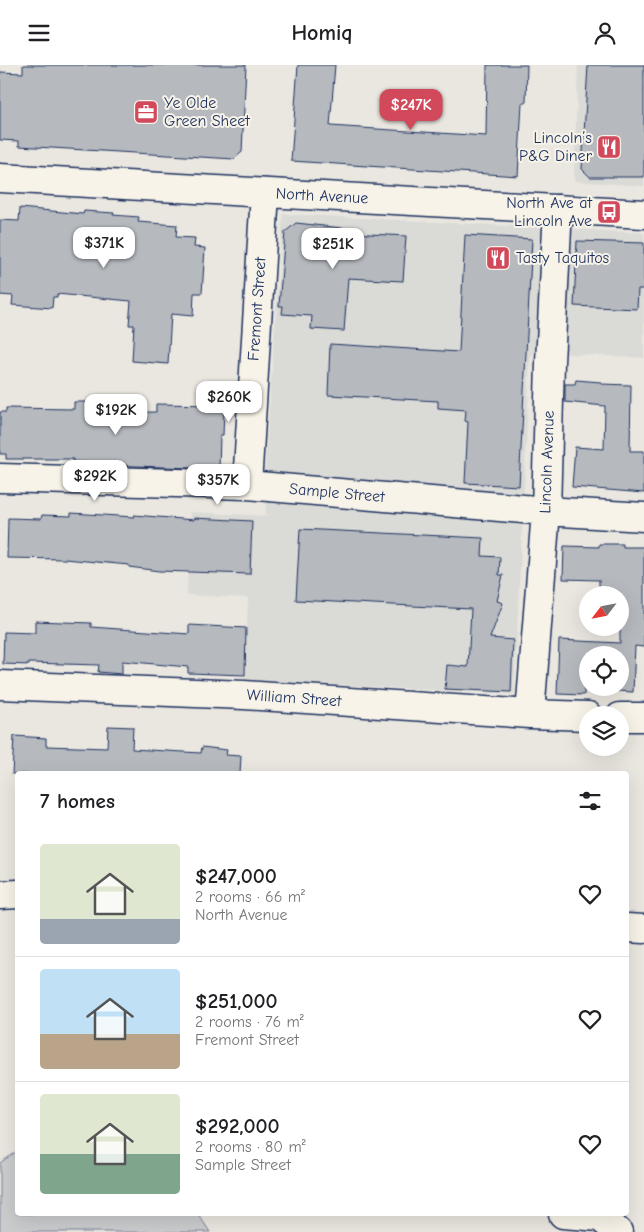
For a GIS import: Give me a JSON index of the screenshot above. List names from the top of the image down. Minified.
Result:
{"streets":{"street":["North Avenue","Fremont Street","Lincoln Avenue","Sample Street","William Street"]},"crossings":[["North Avenue","Fremont Street"],["North Avenue","Lincoln Avenue"],["Fremont Street","Sample Street"],["Lincoln Avenue","Sample Street"],["Lincoln Avenue","William Street"]],"places":{"office":["Ye Olde Green Sheet"],"restaurant":["Lincoln’s P&G Diner","Tasty Taquitos"],"bus stop":["North Ave at Lincoln Ave"]},"north":"bottom left","page":{"header":"Homiq","price":["$247K","$371K","$251K","$260K","$192K","$292K","$357K"],"heading":"7 homes","list":[{"name":"$247,000","note":"2 rooms · 66 m² · North Avenue"},{"name":"$251,000","note":"2 rooms · 76 m² · Fremont Street"},{"name":"$292,000","note":"2 rooms · 80 m² · Sample Street"}]}}
